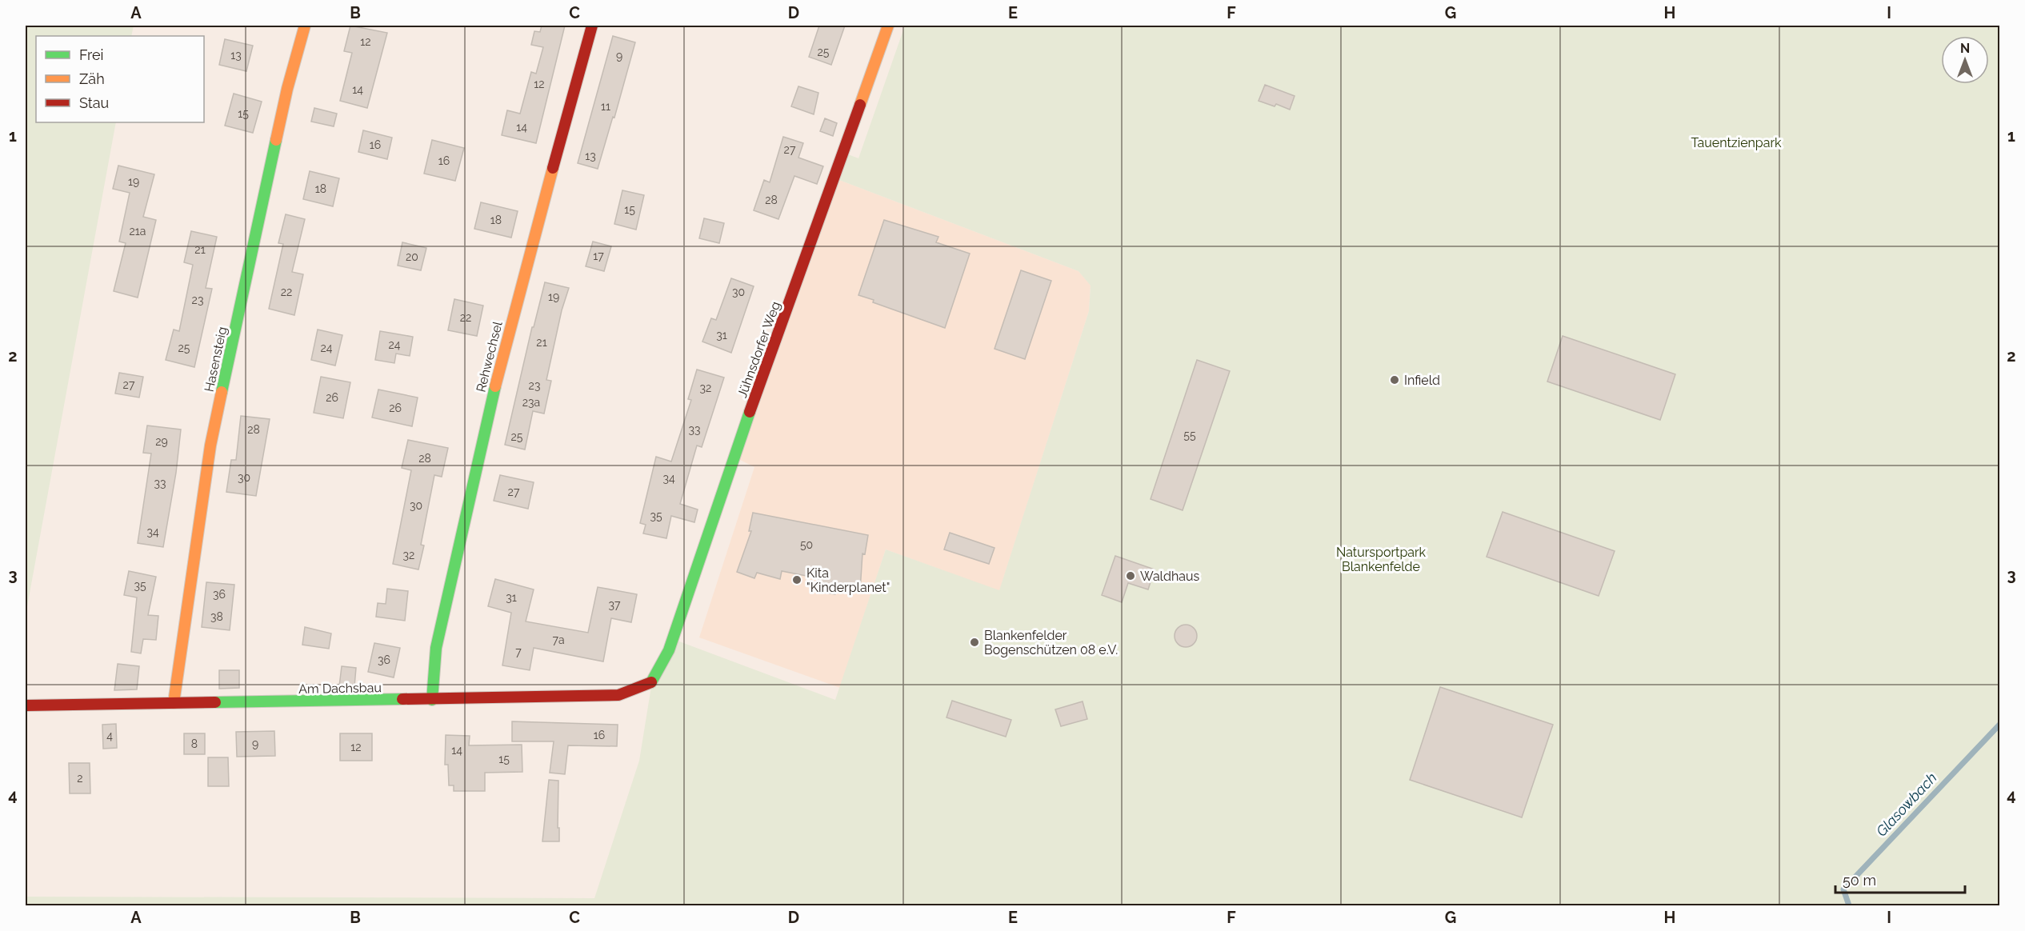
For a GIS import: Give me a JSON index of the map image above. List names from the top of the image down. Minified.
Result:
{"streets":{"street":["Jühnsdorfer Weg","Rehwechsel","Hasensteig","Am Dachsbau"]},"crossings":[["Jühnsdorfer Weg","Am Dachsbau"],["Rehwechsel","Am Dachsbau"],["Hasensteig","Am Dachsbau"]],"water":["Glasowbach"],"parks":["Tauentzienpark","Natursportpark Blankenfelde"],"places":["Infield","Waldhaus","Kita \"Kinderplanet\"","Blankenfelder Bogenschützen 08 e.V."],"house_numbers":["12","25","13","9","12","14","11","15","14","16","27","13","16","19","18","28","15","18","21a","21","17","20","22","30","19","23","22","31","21","24","25","24","27","23","32","26","23a","26","28","33","55","25","29","28","30","34","33","27","30","35","34","50","32","35","36","31","37","38","7a","7","36","16","4","8","9","12","14","15","2"],"legend":["Frei","Zäh","Stau"],"scale_bar":"50 m","north":"top","grid":{"columns":["A","B","C","D","E","F","G","H","I"],"rows":["1","2","3","4"]}}
